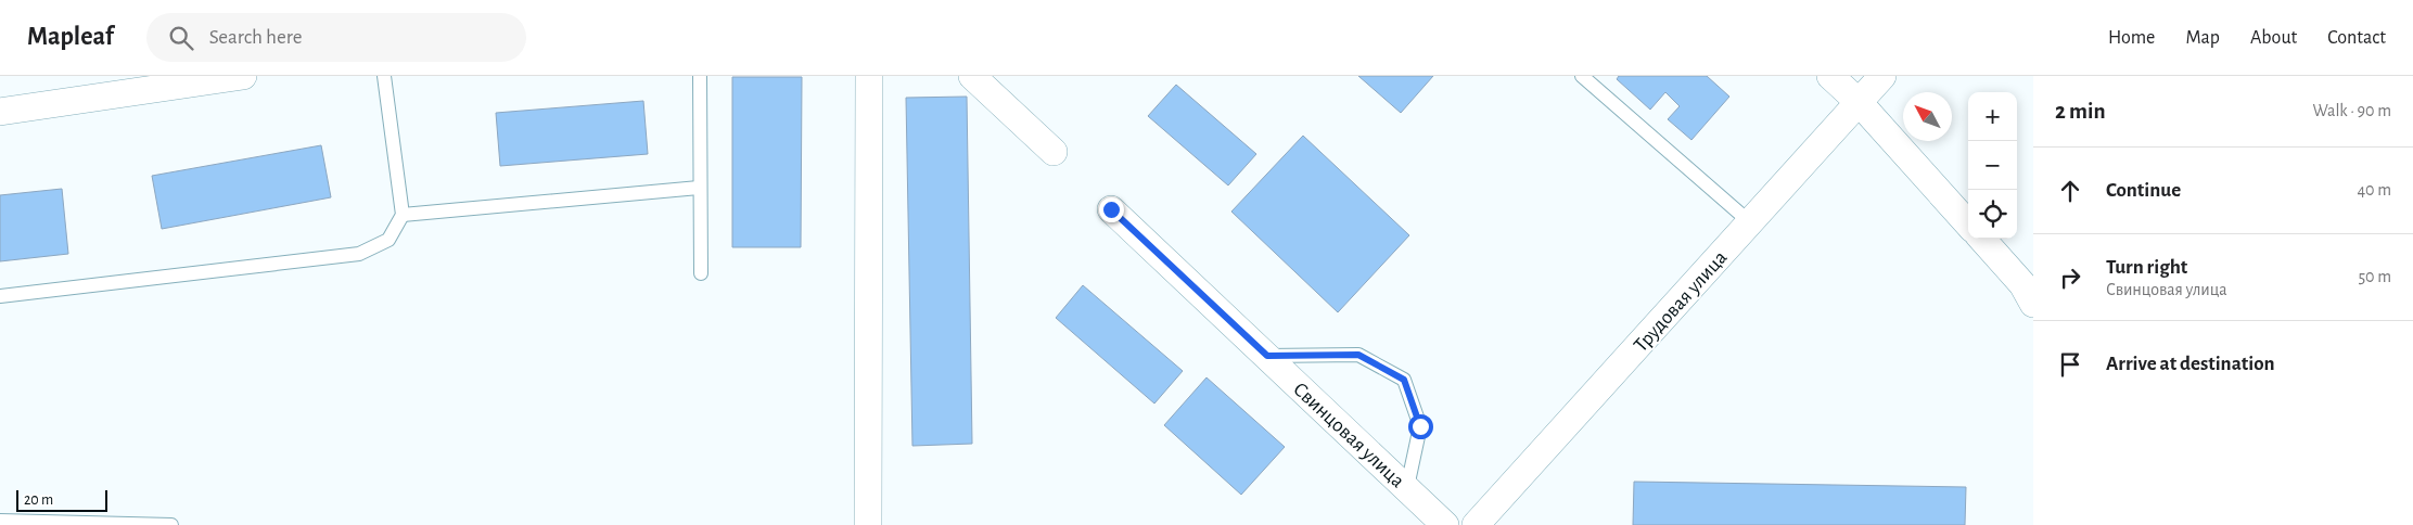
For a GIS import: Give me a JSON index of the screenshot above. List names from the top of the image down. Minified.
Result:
{"streets":{"street":["Трудовая улица","Свинцовая улица"]},"scale_bar":"20 m","north":"top left","page":{"header":"Mapleaf","search":"Search here","nav":["Home","Map","About","Contact"],"heading":["2 min","Walk · 90 m"],"map_buttons":["+","−"],"list":[["Continue","40 m"],["Turn right","Свинцовая улица","50 m"],"Arrive at destination"],"scale":"20 m"}}
